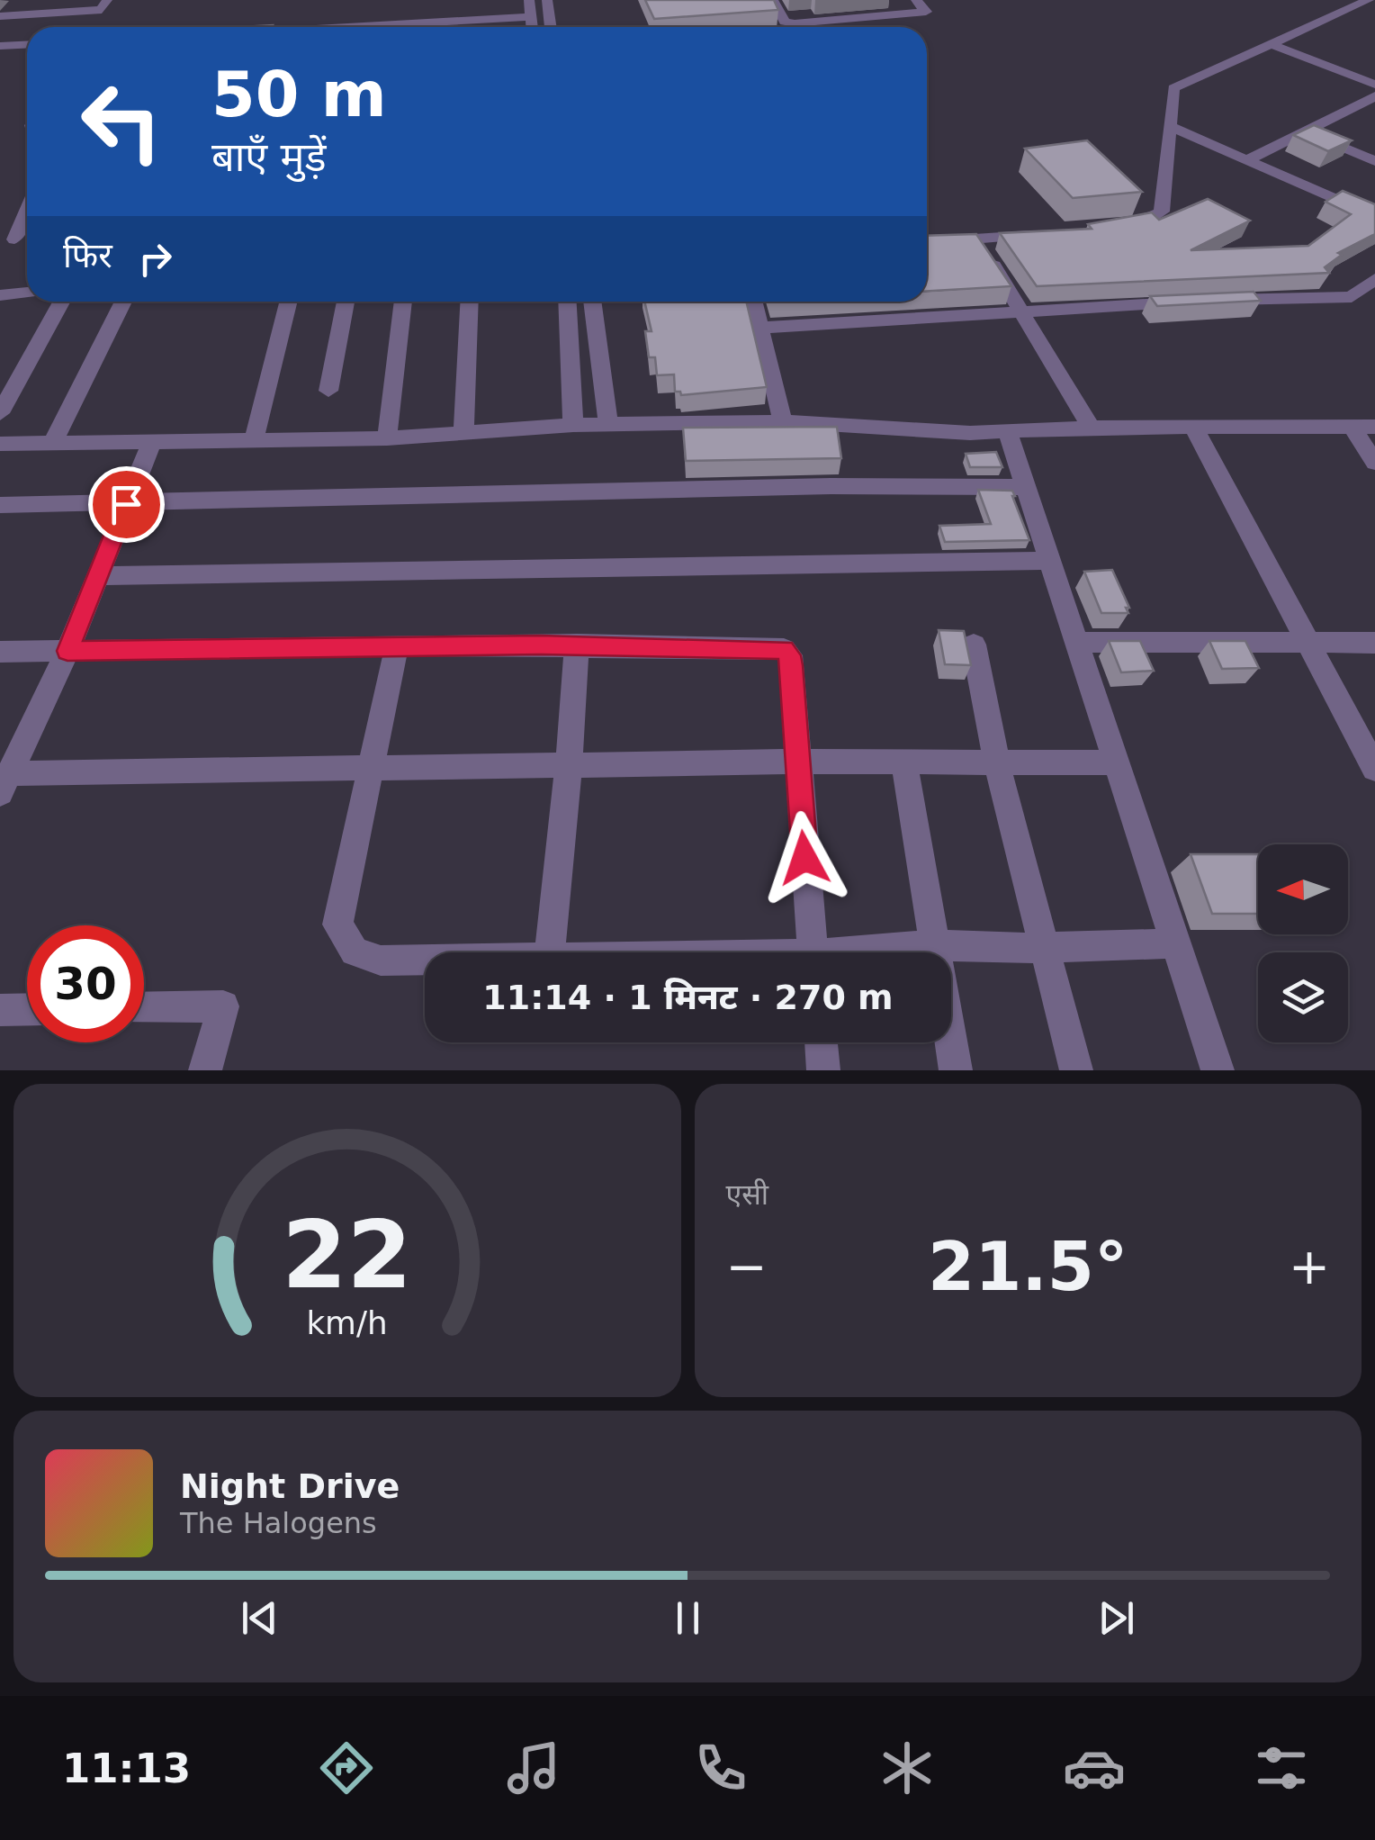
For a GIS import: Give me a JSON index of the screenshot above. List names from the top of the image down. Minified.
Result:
{"north":"left","page":{"turn":["50 m","बाएँ मुड़ें"],"then":"फिर","limit":"30","trip":"11:14 · 1 मिनट · 270 m","tile":"एसी","heat":["−","21.5°","+"],"song":["Night Drive","The Halogens"],"tabs":"11:13","gauge":["22","km/h"]}}
